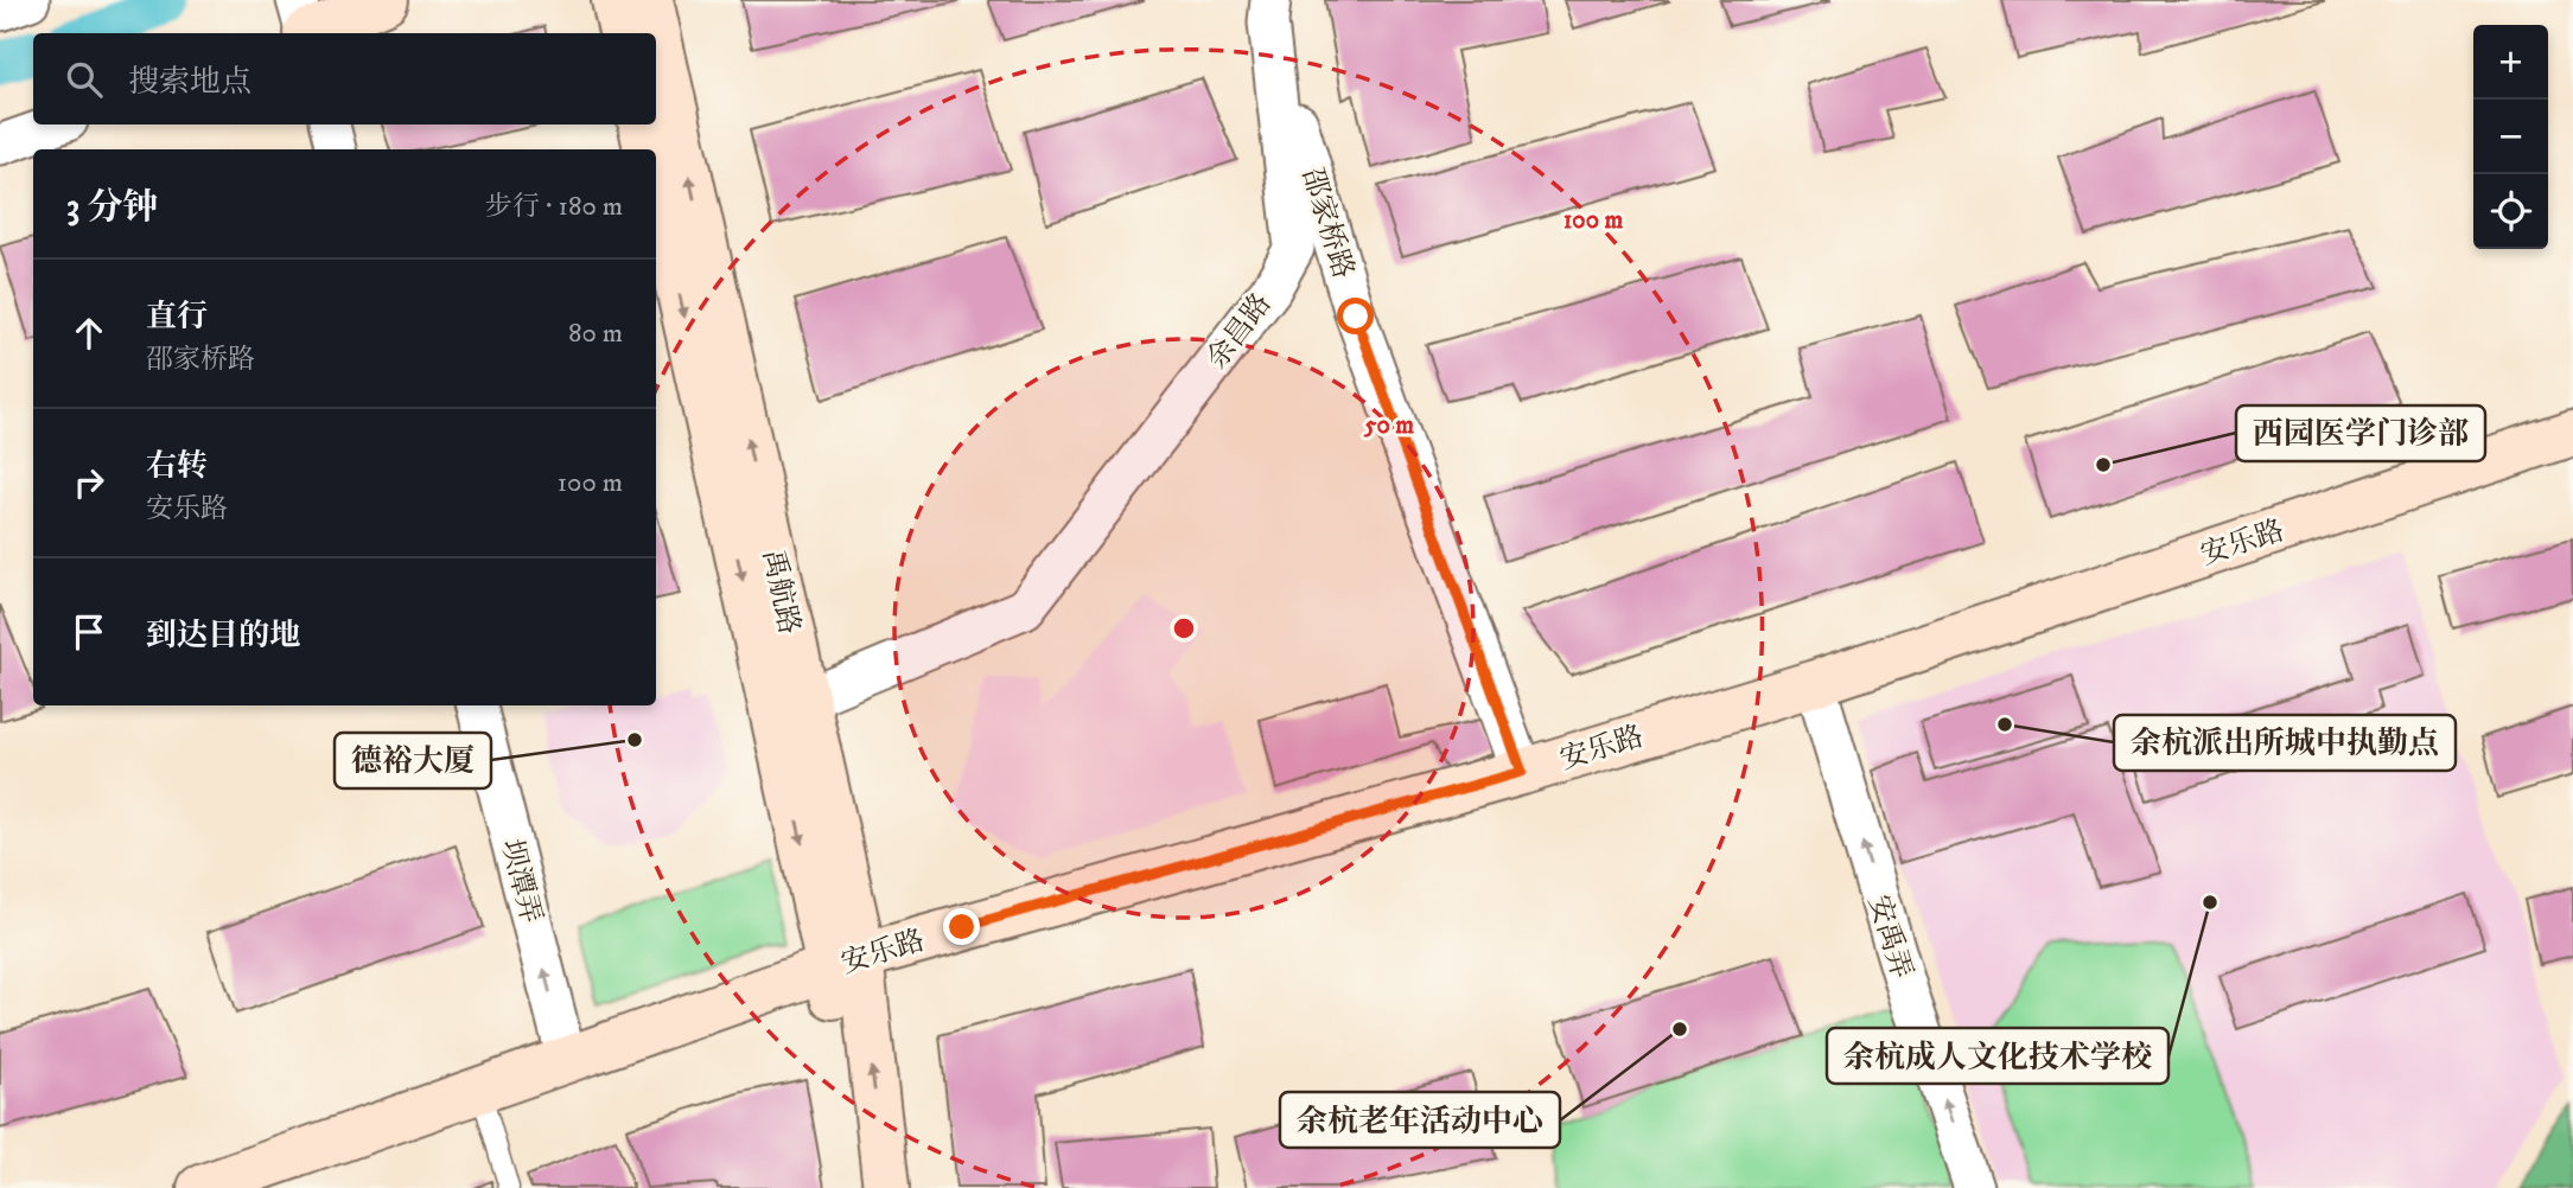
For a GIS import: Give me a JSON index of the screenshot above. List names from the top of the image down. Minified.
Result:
{"streets":{"street":["邵家桥路","余昌路","安乐路","禹航路","坝潭弄","安禹弄"]},"crossings":[["邵家桥路","余昌路"],["邵家桥路","安乐路"],["余昌路","禹航路"],["安乐路","禹航路"],["安乐路","坝潭弄"],["安乐路","安禹弄"]],"one_way":["坝潭弄","安禹弄"],"places":["西园医学门诊部","余杭派出所城中执勤点","德裕大厦","余杭成人文化技术学校","余杭老年活动中心"],"page":{"map_buttons":["+","−"],"search":"搜索地点","heading":["3 分钟","步行 · 180 m"],"list":[["直行","邵家桥路","80 m"],["右转","安乐路","100 m"],"到达目的地"]},"rings":["100 m","50 m"]}
